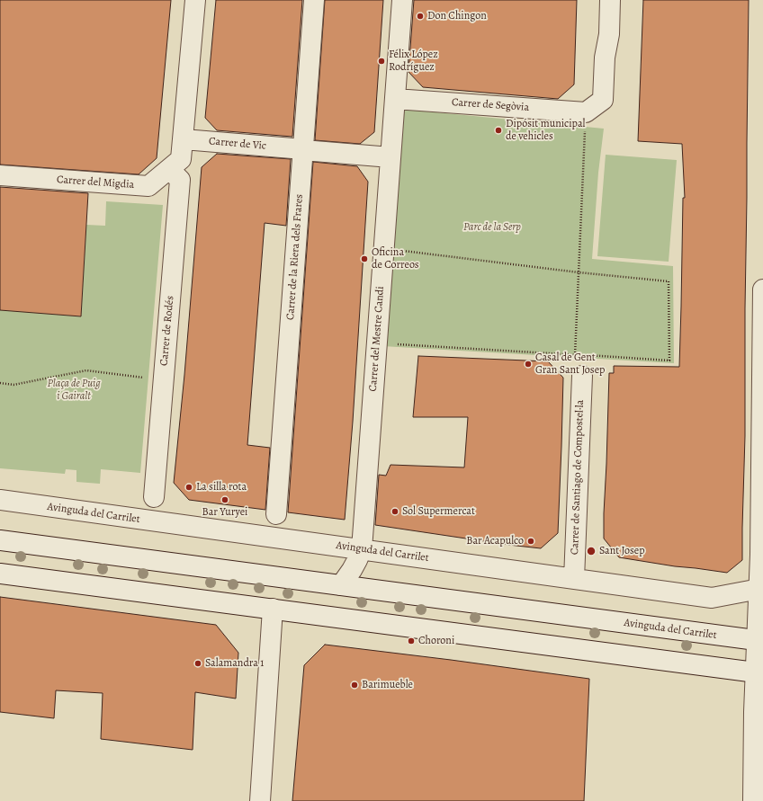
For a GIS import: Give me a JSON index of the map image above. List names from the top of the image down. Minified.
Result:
{"streets":{"street":["Carrer de Segòvia","Carrer de Vic","Carrer del Migdia","Carrer de la Riera dels Frares","Carrer de Rodés","Carrer del Mestre Candi","Carrer de Santiago de Compostel·la","Avinguda del Carrilet"]},"crossings":[["Carrer de Segòvia","Carrer del Mestre Candi"],["Carrer de Vic","Carrer de la Riera dels Frares"],["Carrer de Vic","Carrer del Mestre Candi"],["Carrer del Migdia","Carrer de Rodés"],["Carrer del Mestre Candi","Avinguda del Carrilet"],["Carrer de Santiago de Compostel·la","Avinguda del Carrilet"]],"parks":["Parc de la Serp","Plaça de Puig i Gairalt"],"places":["Don Chingon","Félix López Rodríguez","Dipósit municipal de vehicles","Oficina de Correos","Casal de Gent Gran Sant Josep","La silla rota","Bar Yuryei","Sol Supermercat","Bar Acapulco","Sant Josep","Choroni","Salamandra 1","Barimueble"]}
